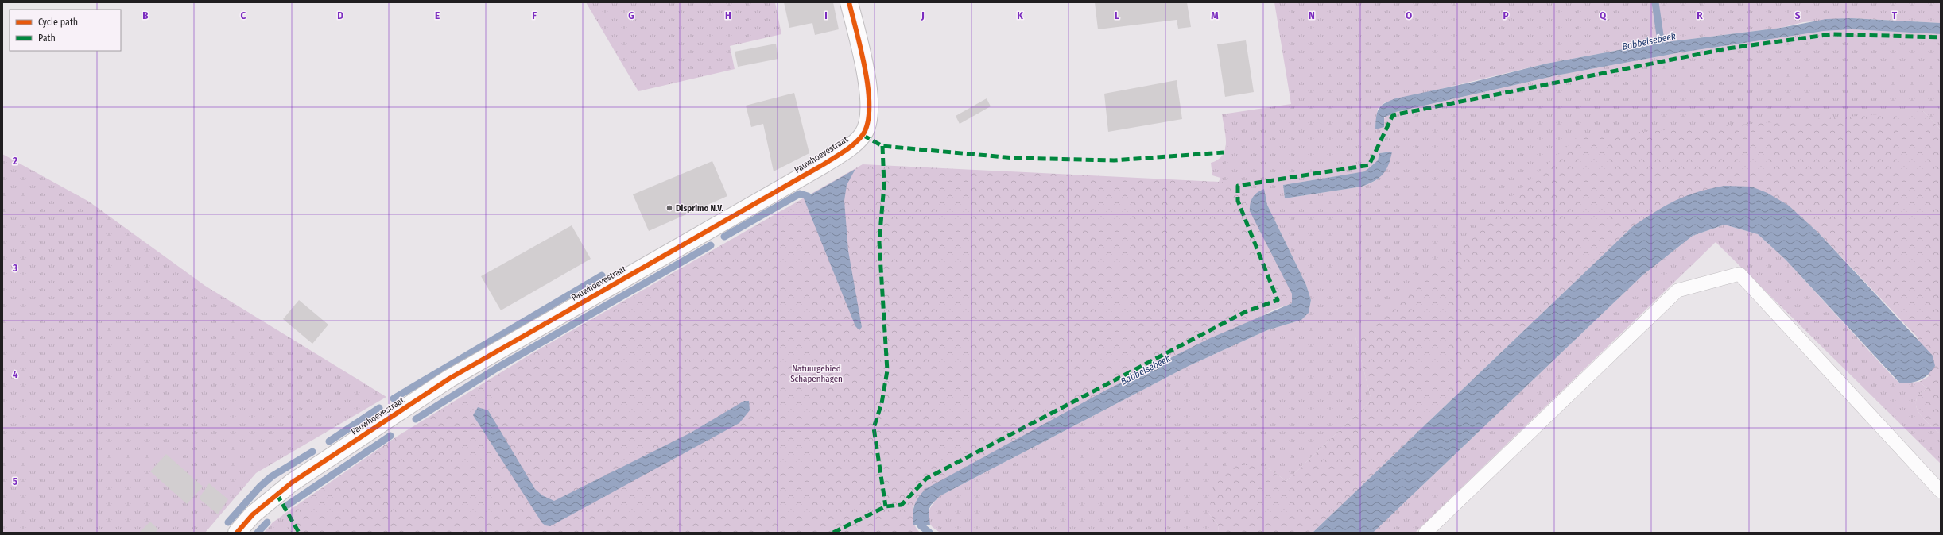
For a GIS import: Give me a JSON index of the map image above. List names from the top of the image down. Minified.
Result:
{"streets":{"street":["Pauwhoevestraat"]},"water":["Babbelsebeek"],"parks":["Natuurgebied Schapenhagen"],"places":["Disprimo N.V."],"legend":["Cycle path","Path"],"grid":{"columns":["B","C","D","E","F","G","H","I","J","K","L","M","N","O","P","Q","R","S","T"],"rows":["2","3","4","5"]}}
